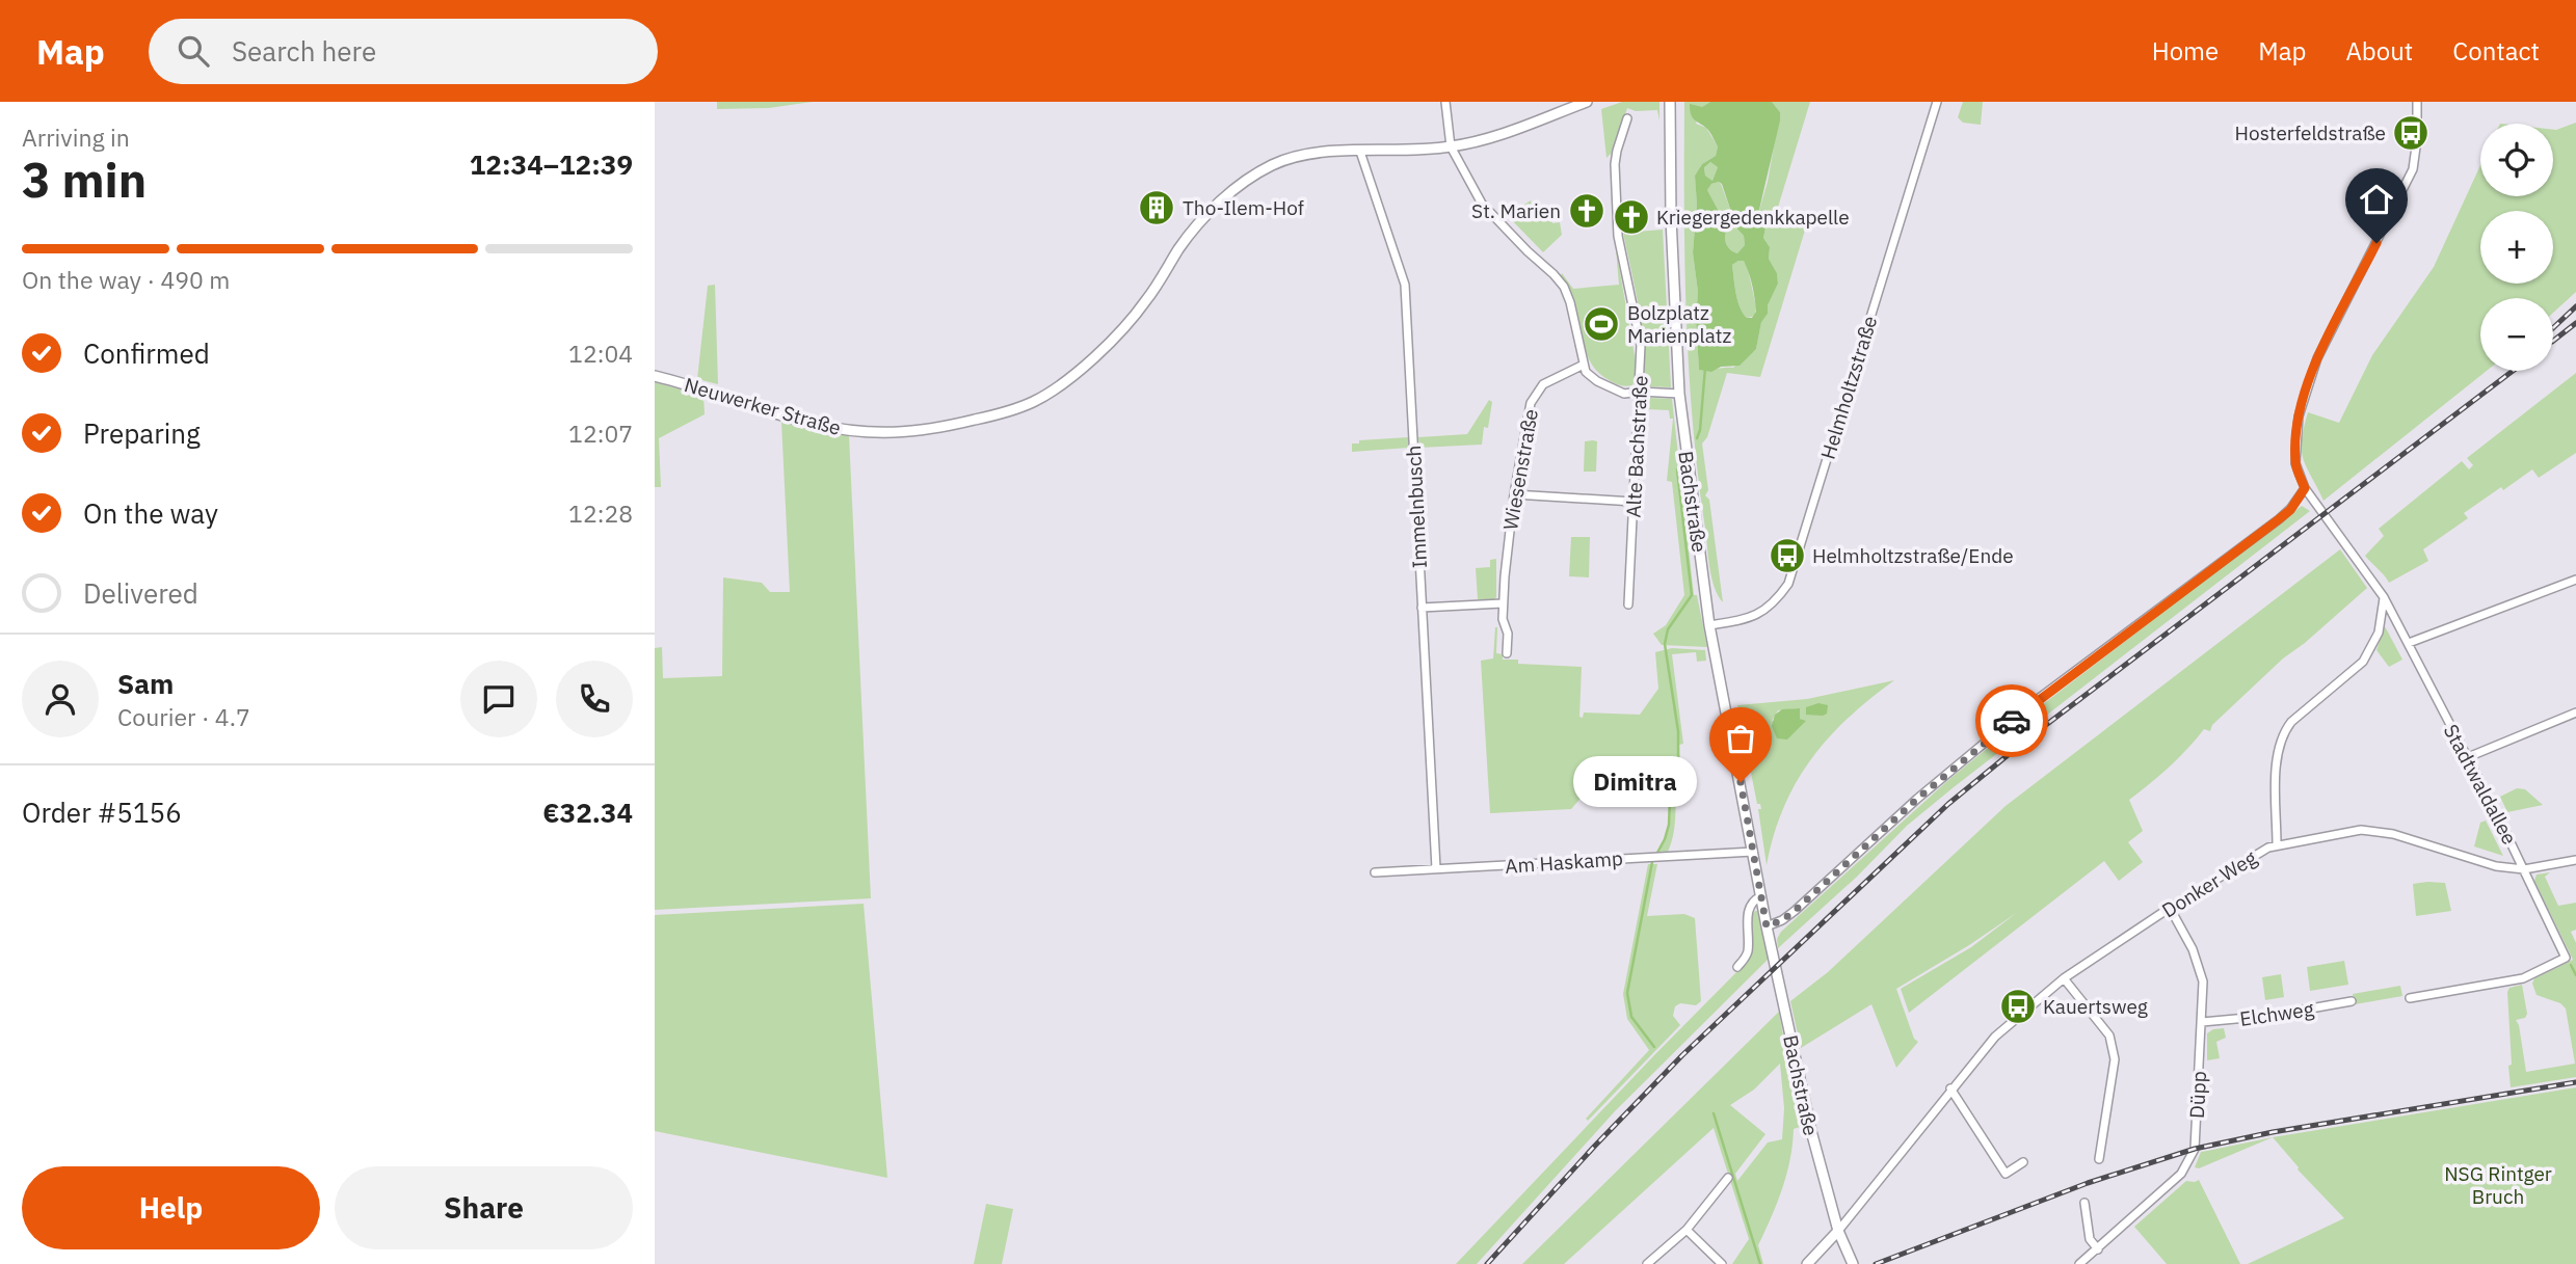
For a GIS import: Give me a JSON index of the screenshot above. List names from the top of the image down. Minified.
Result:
{"streets":{"street":["Helmholtzstraße","Neuwerker Straße","Alte Bachstraße","Wiesenstraße","Bachstraße","Immelnbusch","Stadtwaldallee","Am Haskamp","Donker Weg","Elchweg","Düpp"]},"crossings":[["Helmholtzstraße","Bachstraße"],["Neuwerker Straße","Immelnbusch"],["Bachstraße","Am Haskamp"],["Bachstraße","Donker Weg"],["Immelnbusch","Am Haskamp"],["Stadtwaldallee","Donker Weg"],["Donker Weg","Düpp"],["Elchweg","Düpp"]],"parks":["NSG Rintger Bruch"],"places":{"bus stop":["Hosterfeldstraße","Helmholtzstraße/Ende","Kauertsweg"],"building":["Tho-Ilem-Hof"],"church":["St. Marien","Kriegergedenkkapelle"],"sports":["Bolzplatz Marienplatz"],"other":["Dimitra"]},"page":{"header":"Map","search":"Search here","nav":["Home","Map","About","Contact"],"heading":["3 min","Arriving in","12:34–12:39"],"panel":["Sam","Courier · 4.7","Order #5156","€32.34"],"map_buttons":["+","−"],"bar":"On the way · 490 m","list":[["Confirmed","12:04"],["Preparing","12:07"],["On the way","12:28"],"Delivered"],"bubble":"Dimitra","buttons":["Help","Share"]}}
